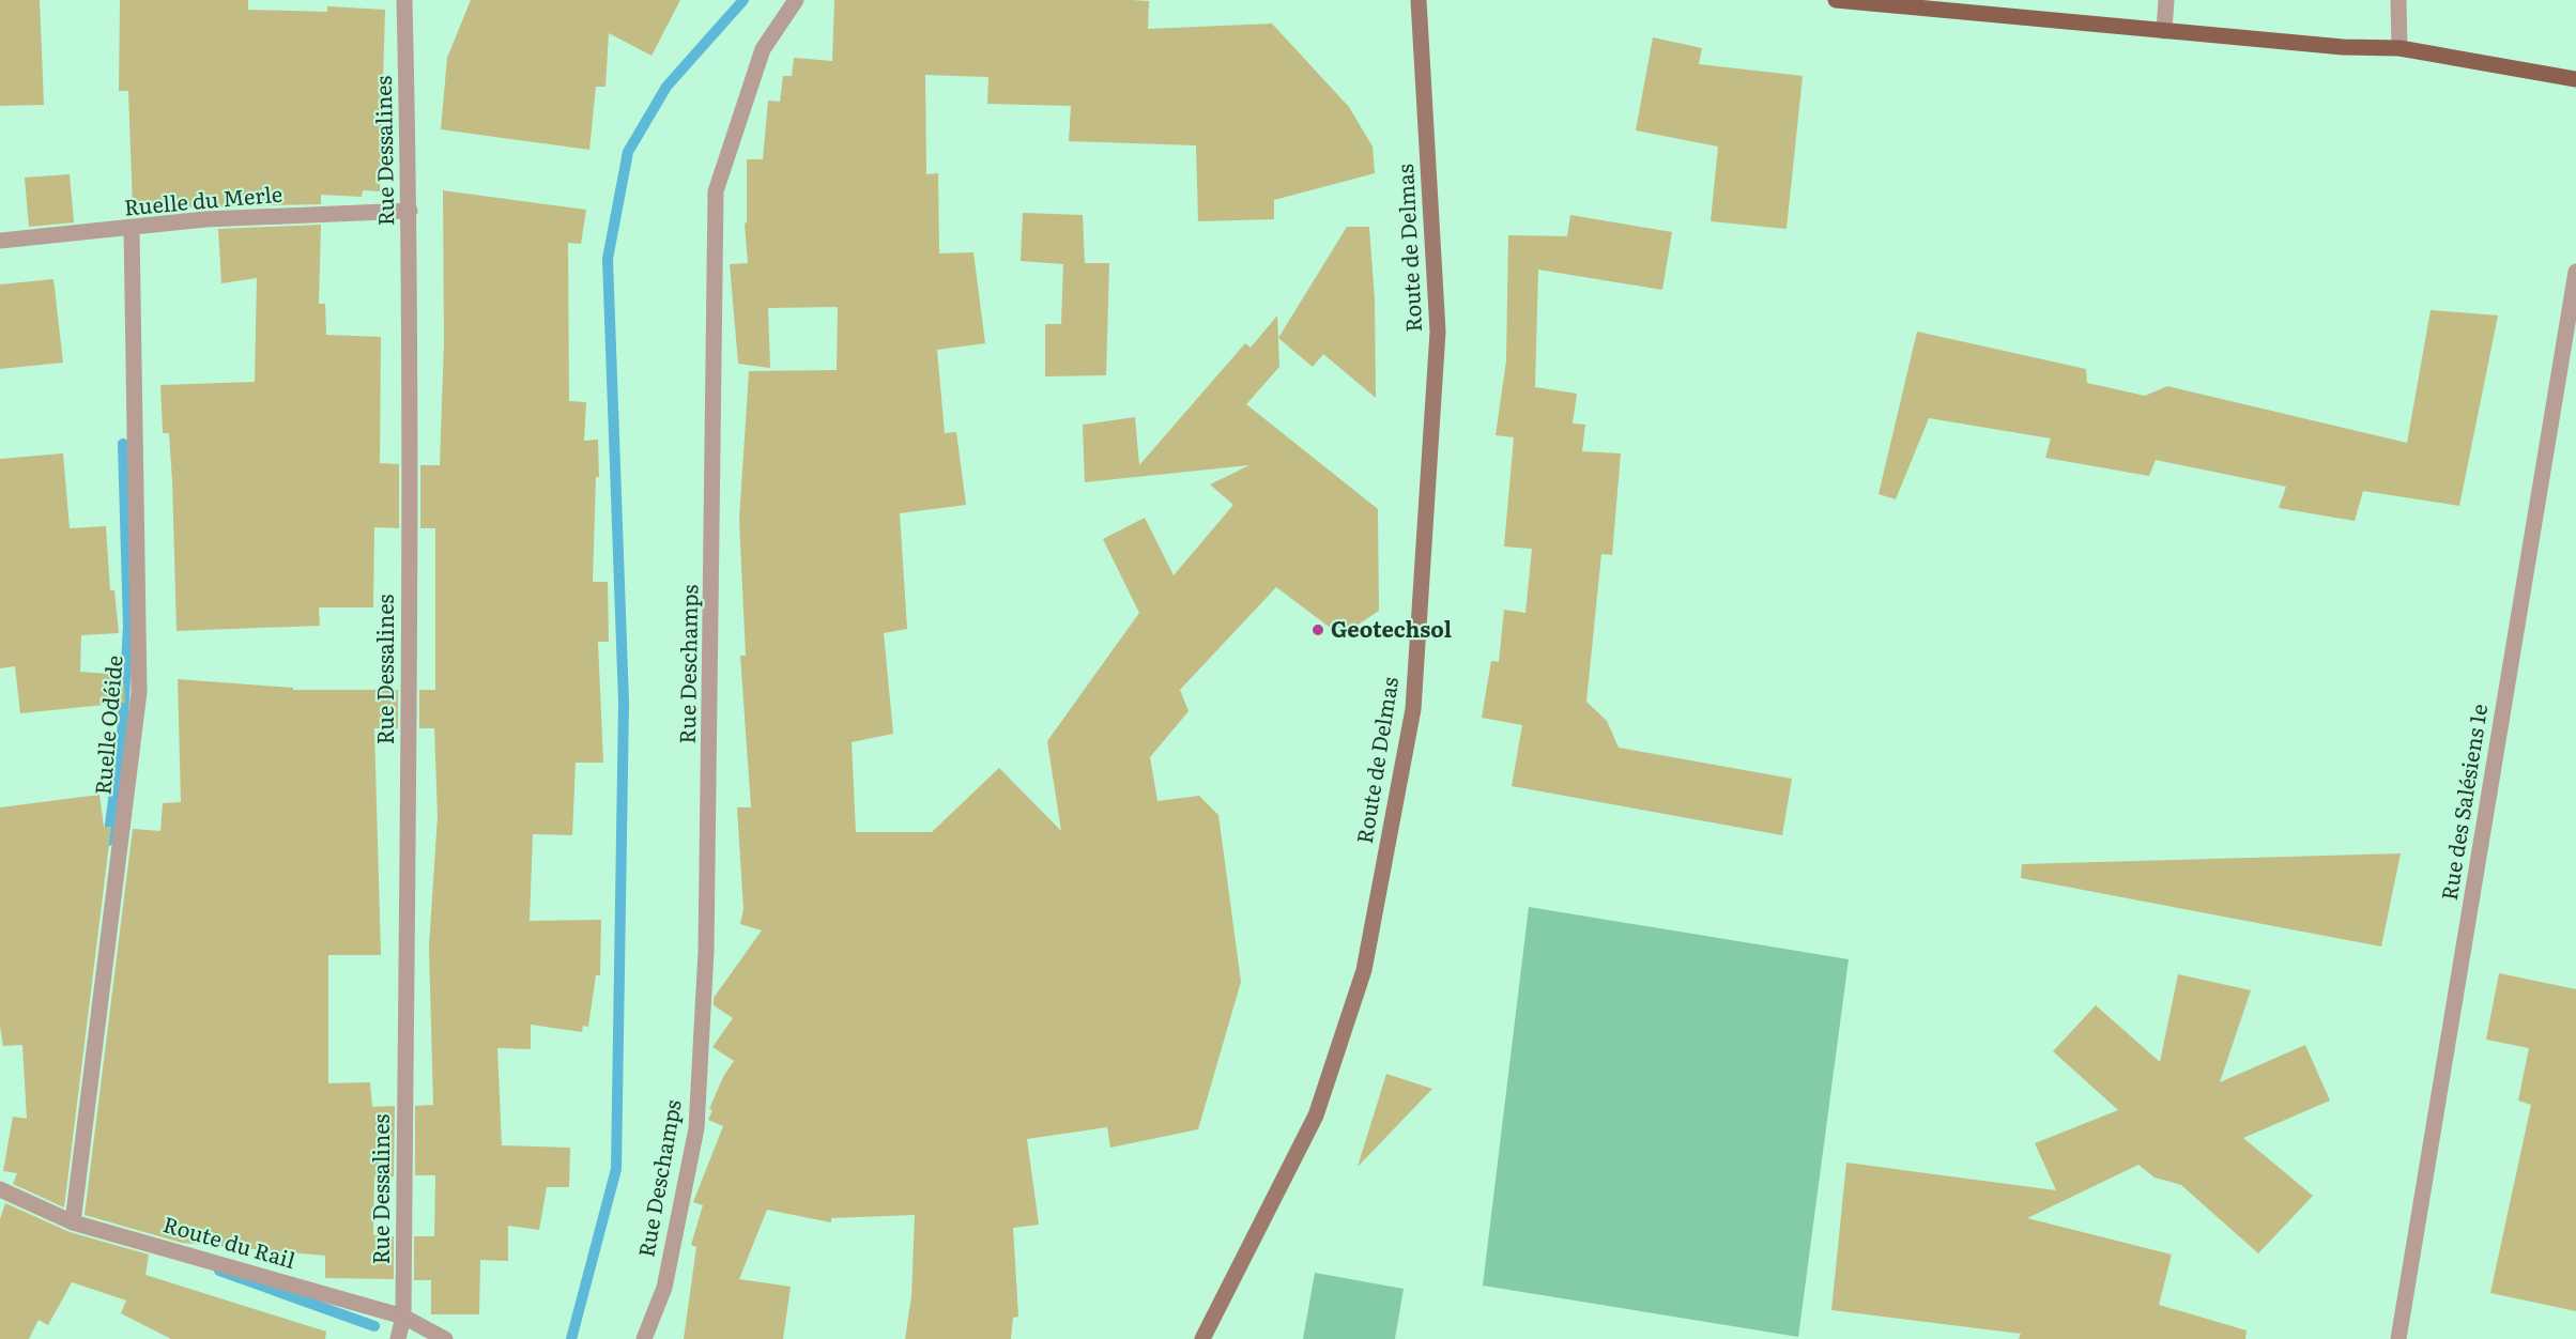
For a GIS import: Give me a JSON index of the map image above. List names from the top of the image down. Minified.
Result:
{"streets":{"main road":["Route de Delmas"],"street":["Rue Dessalines","Ruelle du Merle","Rue Deschamps","Ruelle Odéide","Rue des Salésiens 1e","Route du Rail"]},"crossings":[["Rue Dessalines","Ruelle du Merle"],["Rue Dessalines","Route du Rail"],["Ruelle du Merle","Ruelle Odéide"],["Ruelle Odéide","Route du Rail"]],"places":["Geotechsol"]}
